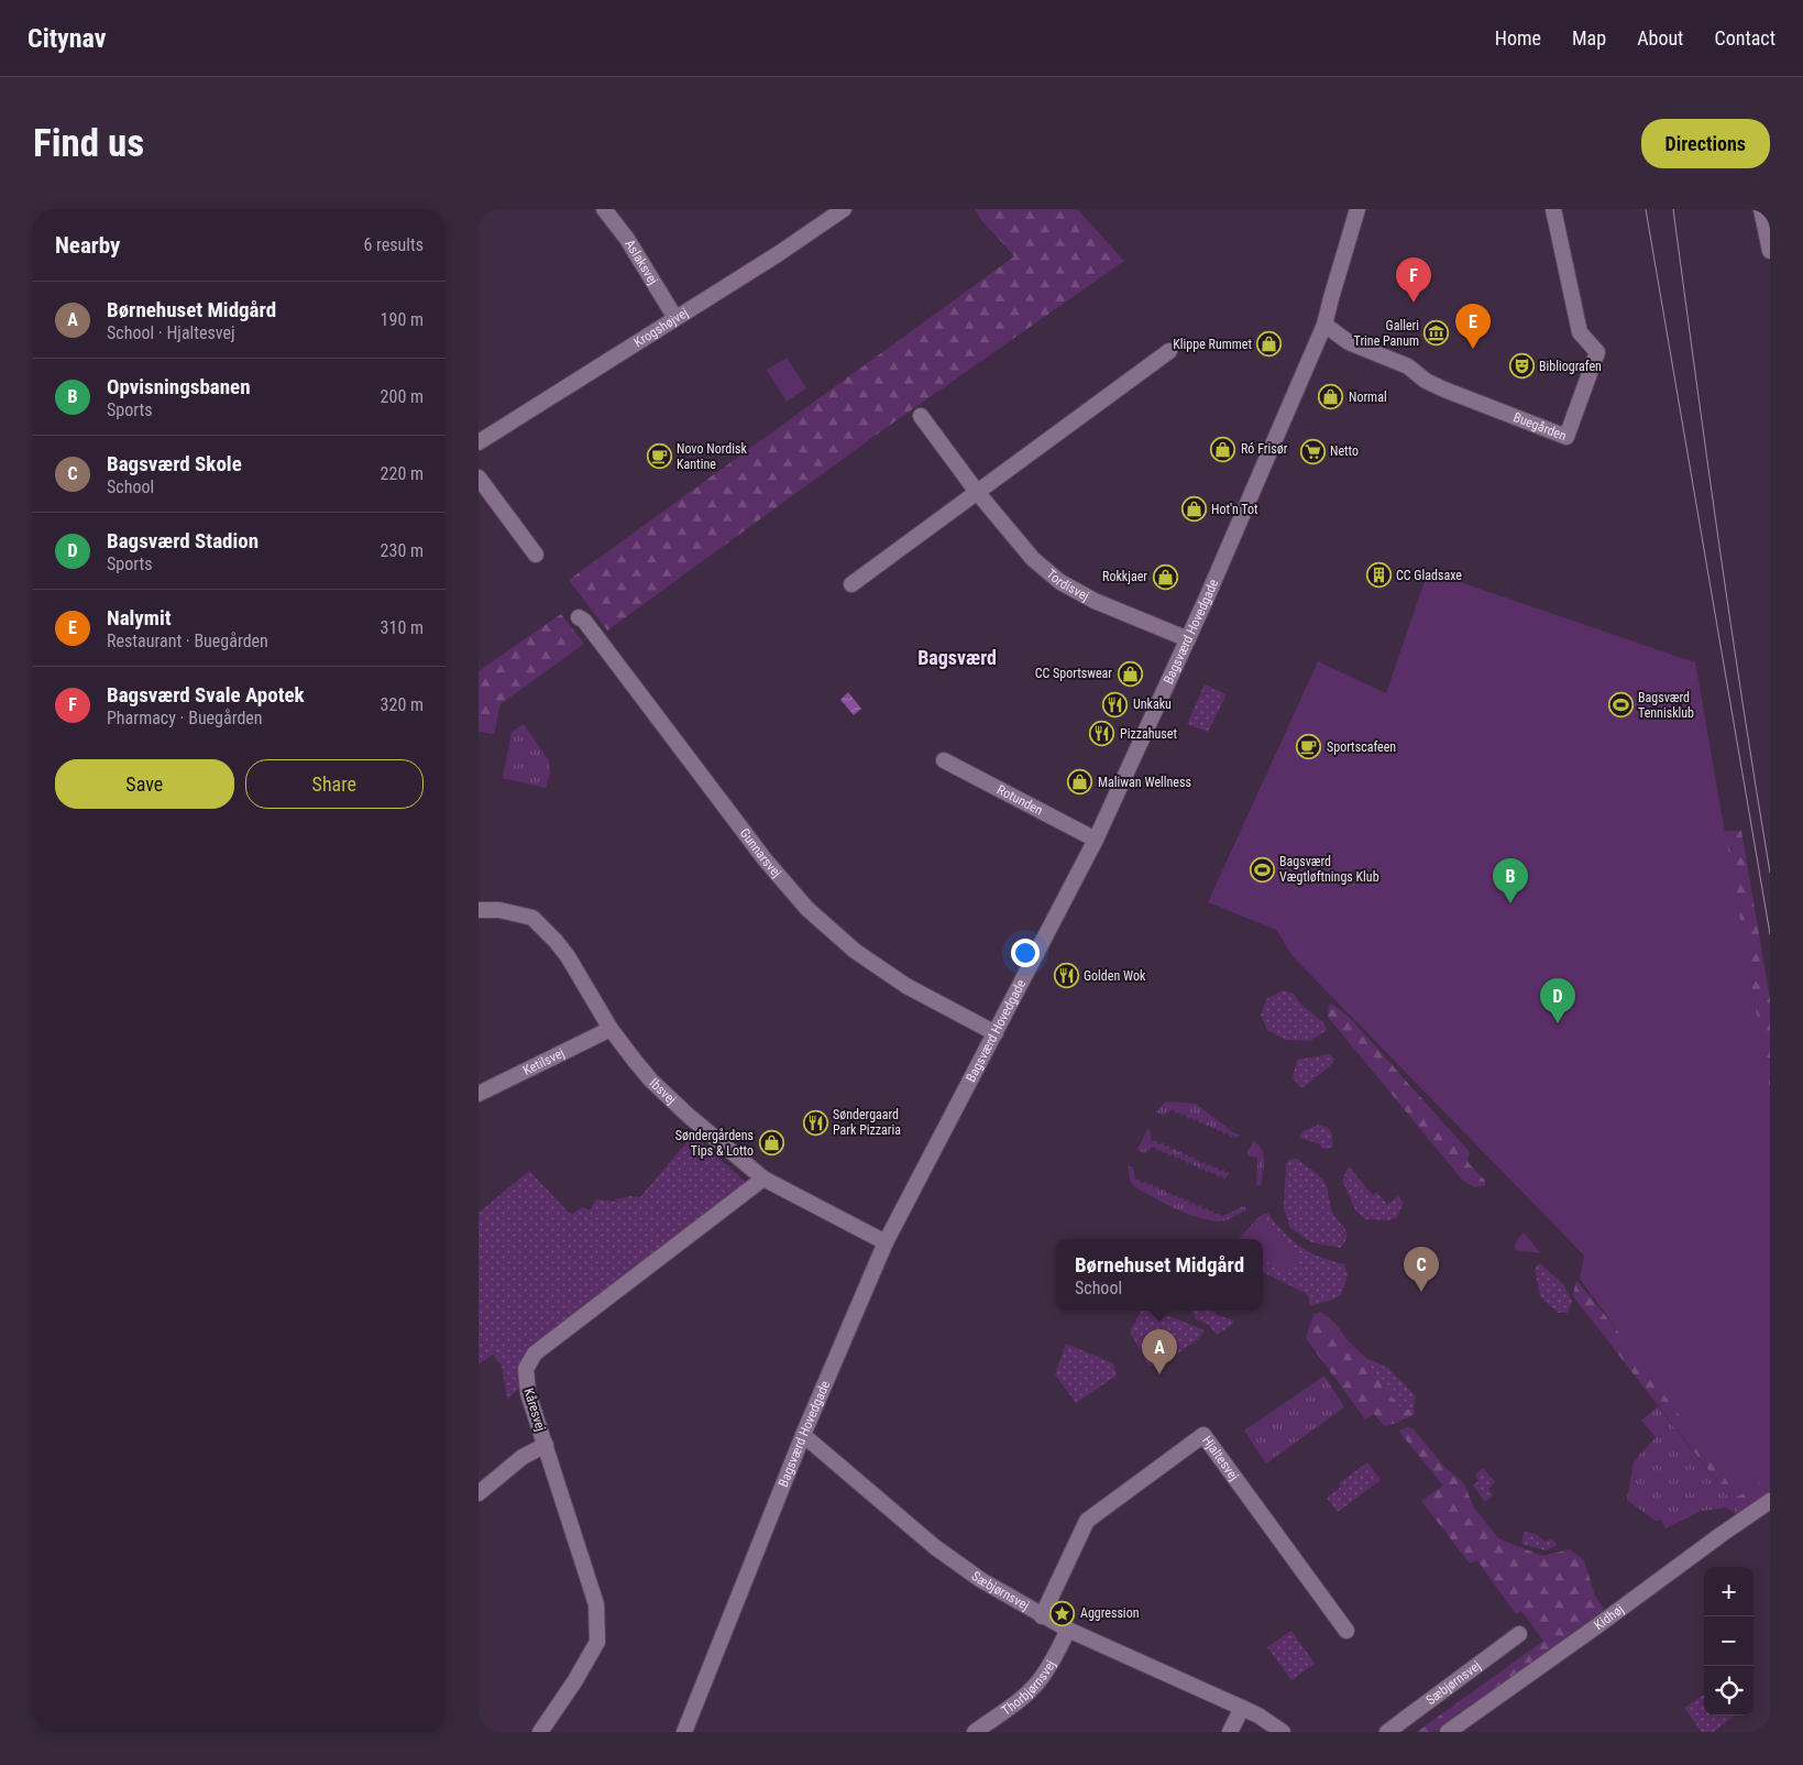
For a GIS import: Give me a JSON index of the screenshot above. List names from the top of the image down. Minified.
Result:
{"streets":{"street":["Aslaksvej","Krogshøjvej","Buegården","Tordisvej","Bagsværd Hovedgade","Rotunden","Gunnarsvej","Ketilsvej","Ibsvej","Kåresvej","Hjaltesvej","Sæbjørnsvej","Kidhøj","Thorbjørnsvej"]},"crossings":[["Aslaksvej","Krogshøjvej"],["Buegården","Bagsværd Hovedgade"],["Tordisvej","Bagsværd Hovedgade"],["Bagsværd Hovedgade","Rotunden"],["Bagsværd Hovedgade","Gunnarsvej"],["Bagsværd Hovedgade","Ibsvej"],["Bagsværd Hovedgade","Sæbjørnsvej"],["Ketilsvej","Ibsvej"],["Ibsvej","Kåresvej"],["Hjaltesvej","Sæbjørnsvej"],["Sæbjørnsvej","Thorbjørnsvej"]],"districts":["Bagsværd"],"places":{"museum":["Galleri Trine Panum"],"shop":["Klippe Rummet","Normal","Ró Frisør","Hot'n Tot","Rokkjaer","CC Sportswear","Maliwan Wellness","Søndergårdens Tips & Lotto"],"theatre":["Bibliografen"],"supermarket":["Netto"],"cafe":["Novo Nordisk Kantine","Sportscafeen"],"building":["CC Gladsaxe"],"restaurant":["Unkaku","Pizzahuset","Golden Wok","Søndergaard Park Pizzaria"],"sports":["Bagsværd Tennisklub","Bagsværd Vægtløftnings Klub"],"place":["Aggression"]},"page":{"header":"Citynav","nav":["Home","Map","About","Contact"],"buttons":["Directions",["Save","Share"]],"title":"Find us","heading":["Nearby","6 results"],"pins":["F","E","B","D","C","A"],"list":[{"mark":"A","name":"Børnehuset Midgård","note":"School · Hjaltesvej","value":"190 m"},{"mark":"B","name":"Opvisningsbanen","note":"Sports","value":"200 m"},{"mark":"C","name":"Bagsværd Skole","note":"School","value":"220 m"},{"mark":"D","name":"Bagsværd Stadion","note":"Sports","value":"230 m"},{"mark":"E","name":"Nalymit","note":"Restaurant · Buegården","value":"310 m"},{"mark":"F","name":"Bagsværd Svale Apotek","note":"Pharmacy · Buegården","value":"320 m"}],"popup":["Børnehuset Midgård","School"],"map_buttons":["+","−"]}}
